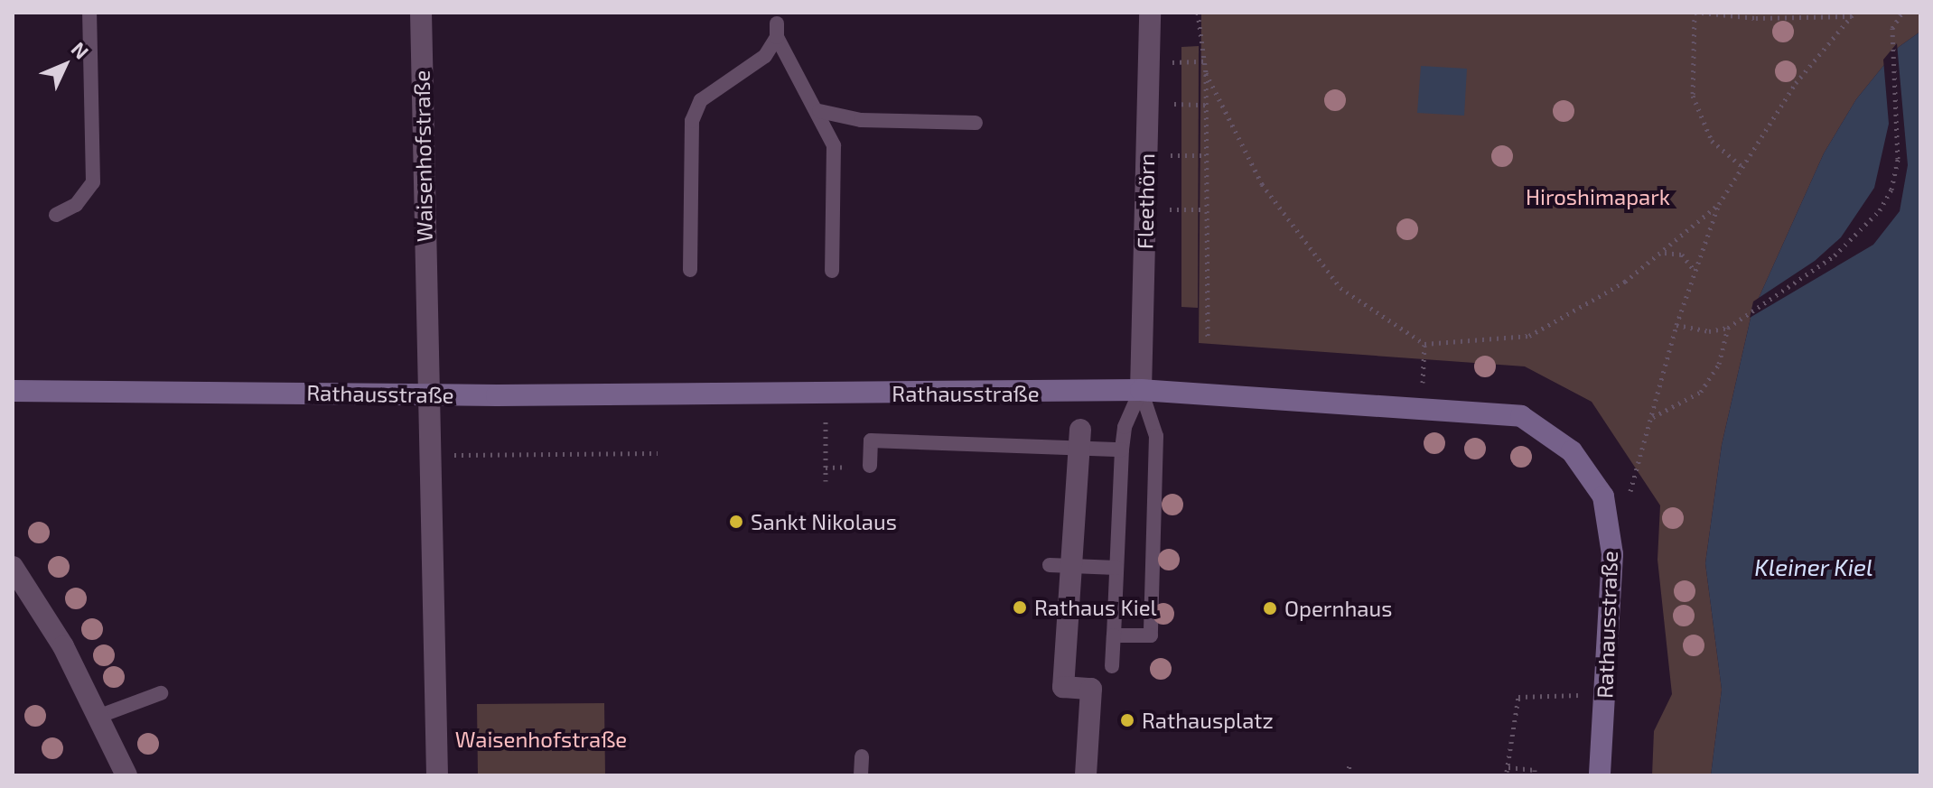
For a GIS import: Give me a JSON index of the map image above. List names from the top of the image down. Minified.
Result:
{"streets":{"street":["Waisenhofstraße","Fleethörn","Rathausstraße"]},"crossings":[["Waisenhofstraße","Rathausstraße"],["Fleethörn","Rathausstraße"]],"water":["Kleiner Kiel"],"parks":["Hiroshimapark","Waisenhofstraße"],"places":["Sankt Nikolaus","Rathaus Kiel","Opernhaus","Rathausplatz"],"north":"top right"}
